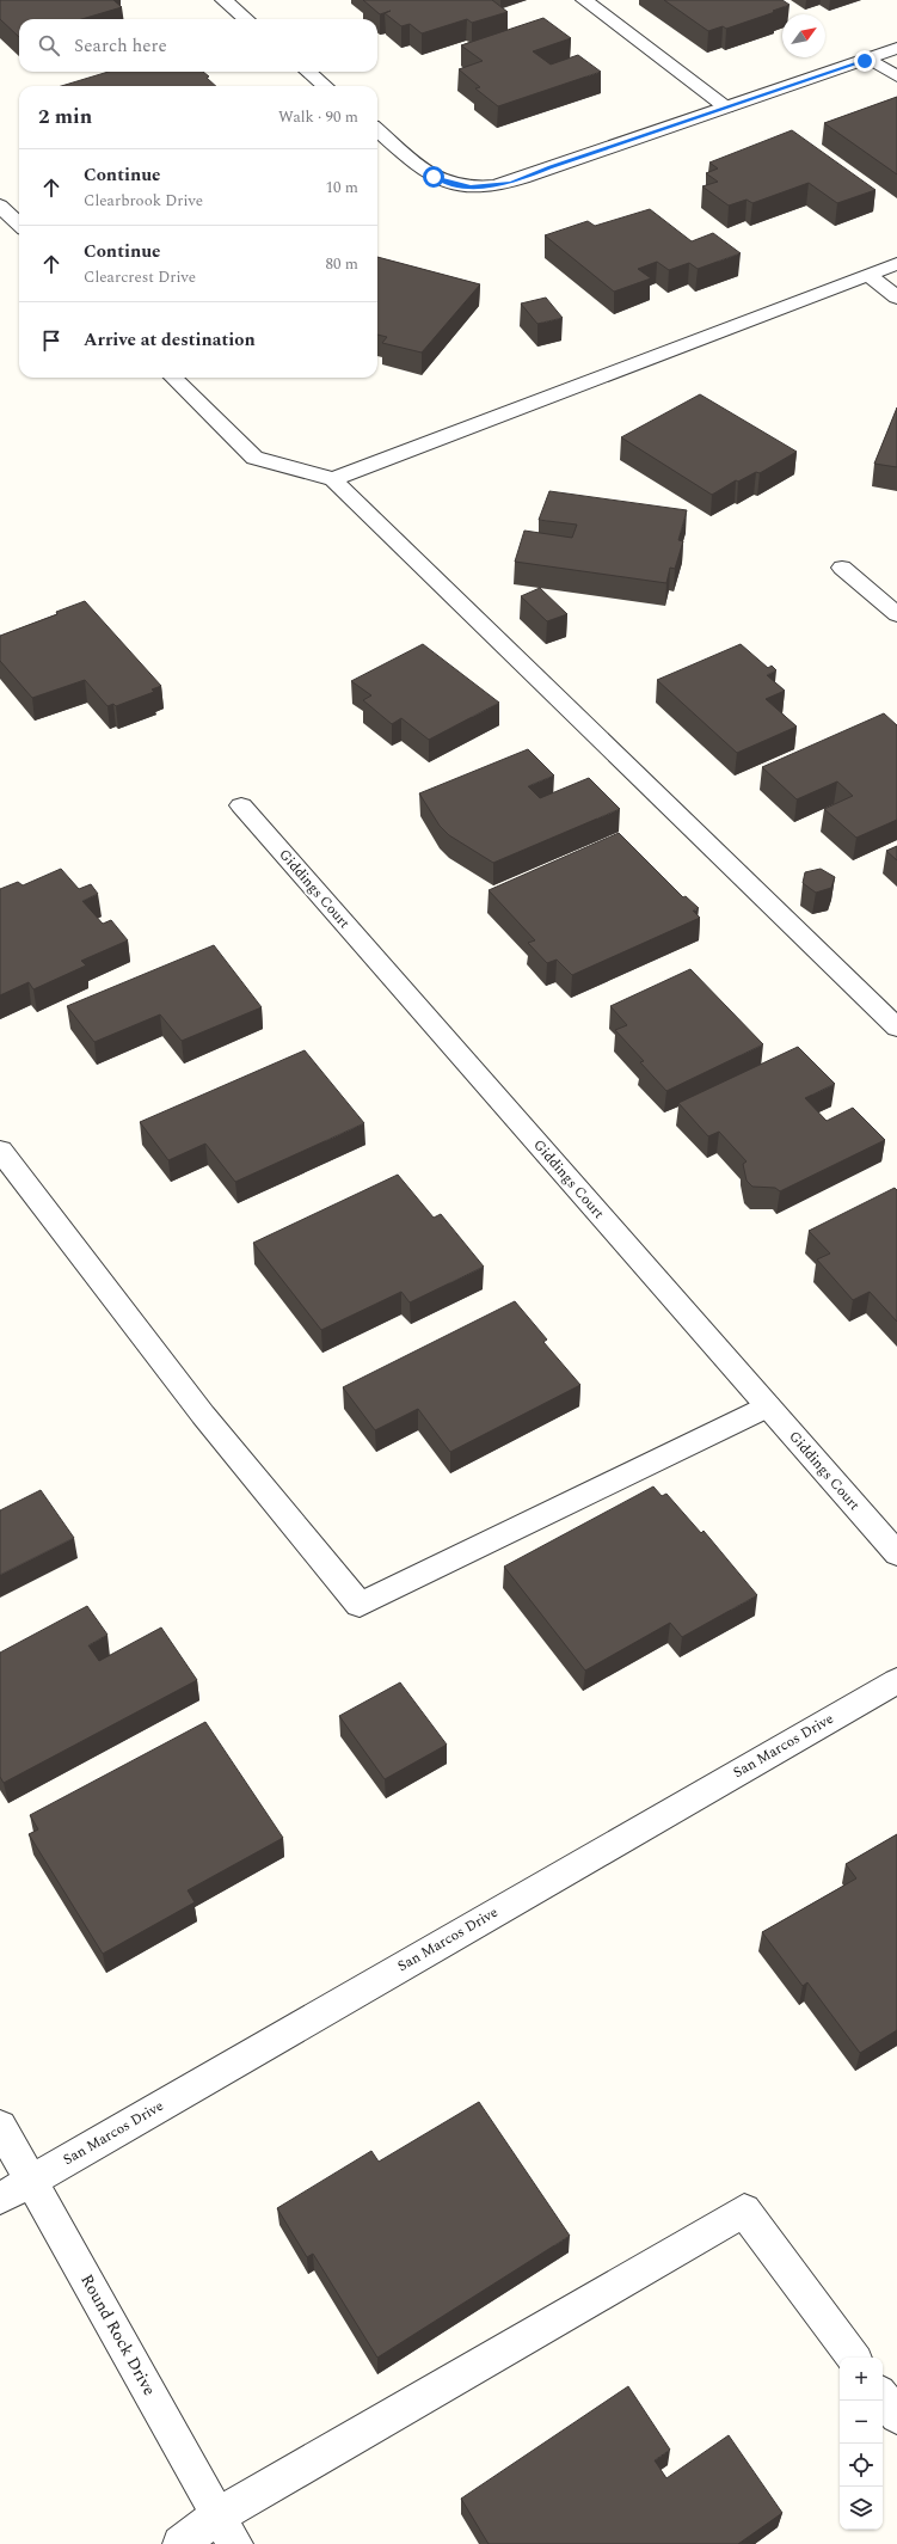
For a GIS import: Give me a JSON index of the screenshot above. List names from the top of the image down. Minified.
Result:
{"streets":{"street":["Giddings Court","San Marcos Drive","Round Rock Drive"]},"crossings":[["San Marcos Drive","Round Rock Drive"]],"north":"top right","page":{"search":"Search here","heading":["2 min","Walk · 90 m"],"list":[["Continue","Clearbrook Drive","10 m"],["Continue","Clearcrest Drive","80 m"],"Arrive at destination"],"map_buttons":["+","−"]}}
